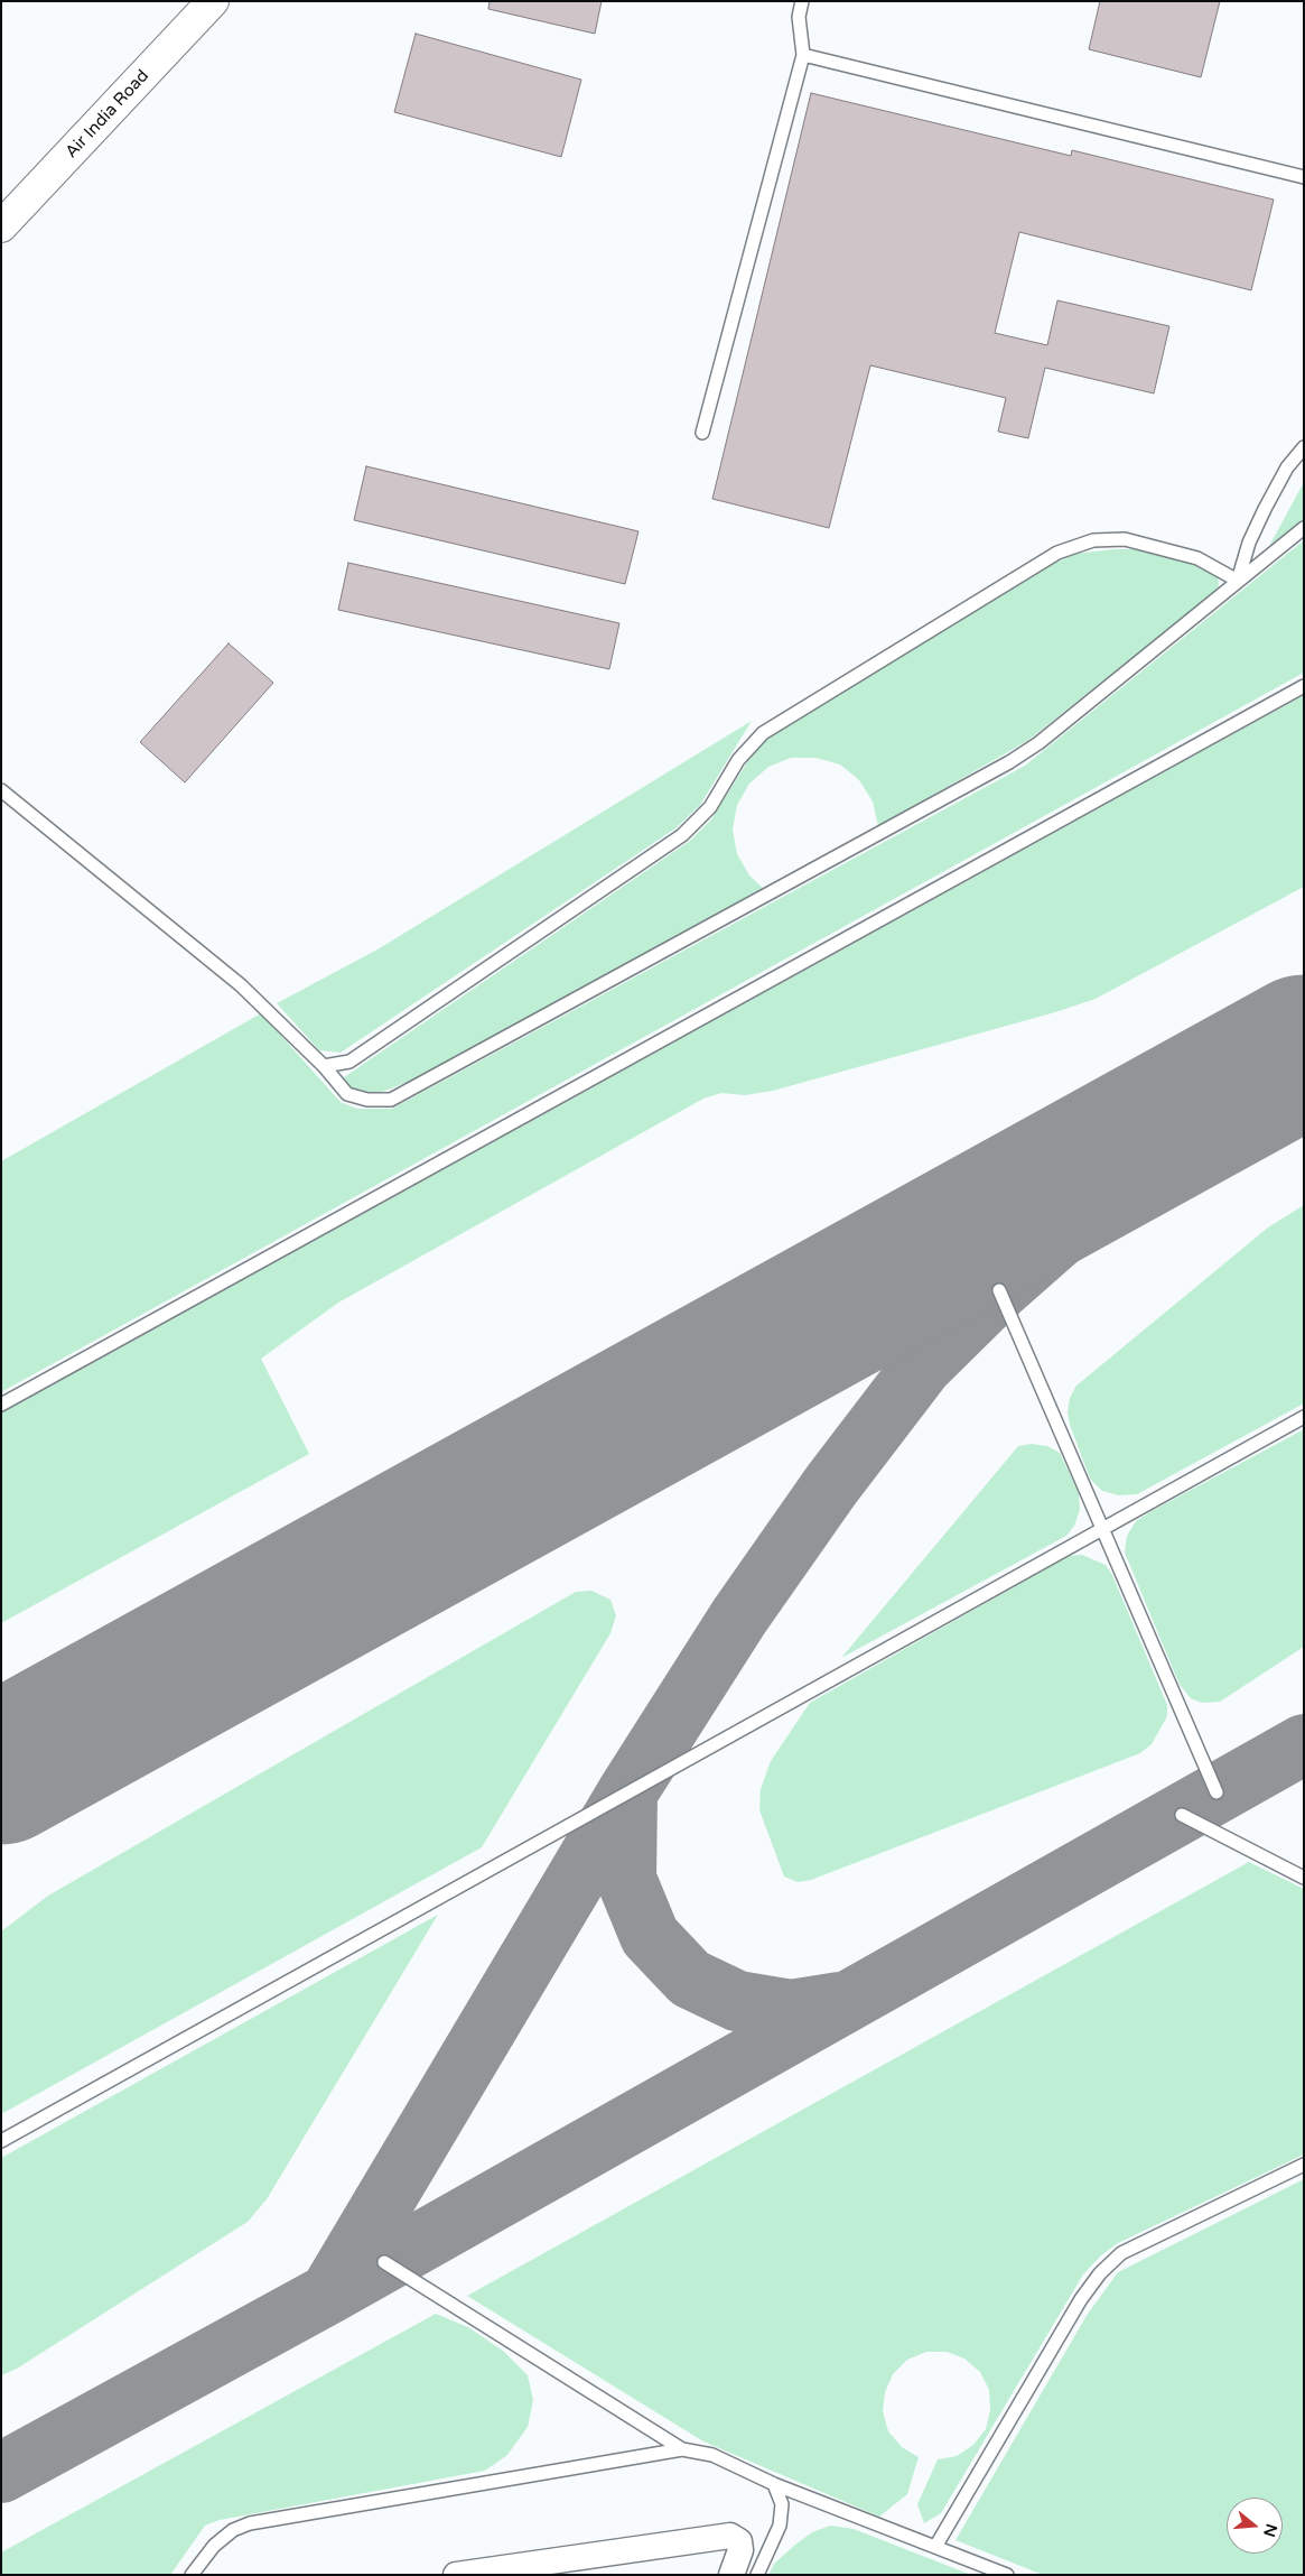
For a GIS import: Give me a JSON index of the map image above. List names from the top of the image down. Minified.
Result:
{"streets":{"street":["Air India Road"]},"north":"right"}
